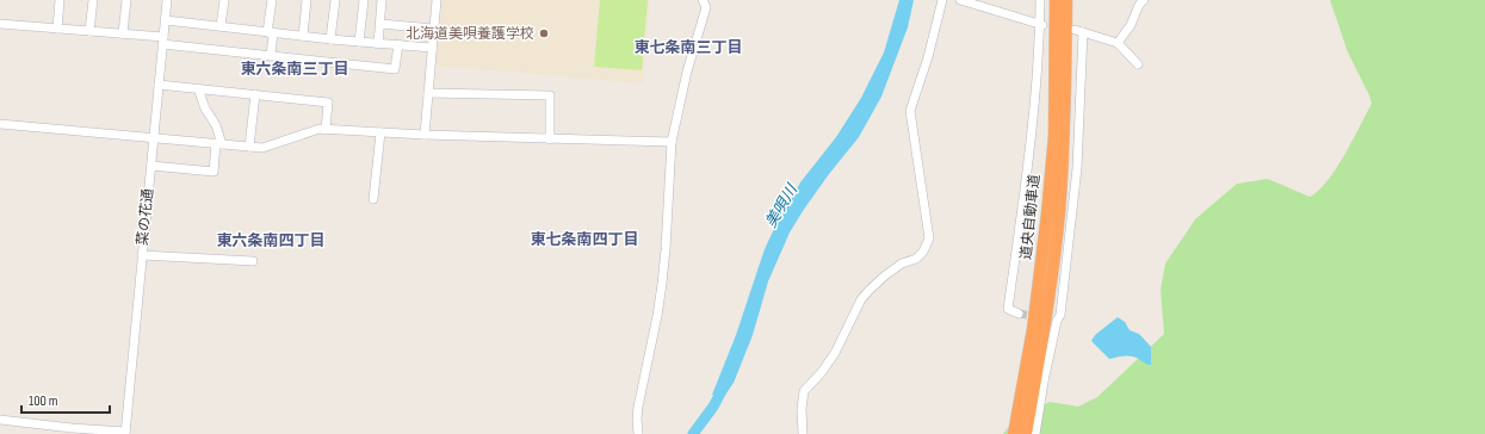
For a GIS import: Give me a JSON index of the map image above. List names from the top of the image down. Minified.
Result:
{"streets":{"highway":["道央自動車道"],"street":["菜の花通"]},"districts":["東七条南三丁目","東六条南三丁目","東七条南四丁目","東六条南四丁目"],"water":["美唄川"],"places":["北海道美唄養護学校"],"scale_bar":"100 m"}
